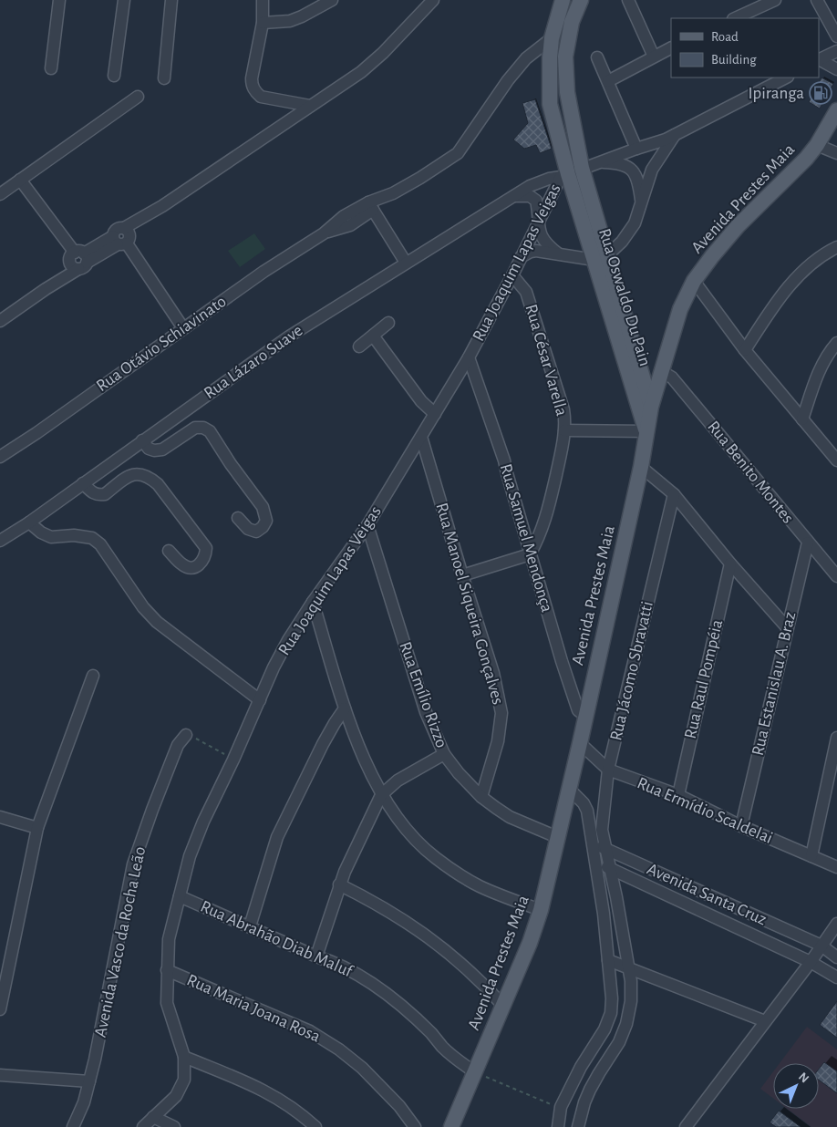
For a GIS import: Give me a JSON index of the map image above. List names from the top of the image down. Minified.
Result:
{"streets":{"main road":["Avenida Prestes Maia","Rua Oswaldo Du Pain"],"street":["Rua Joaquim Lapas Veigas","Rua Otávio Schiavinato","Rua César Varella","Rua Lázaro Suave","Rua Benito Montes","Rua Samuel Mendonça","Rua Manoel Siqueira Gonçalves","Rua Jácomo Sbravatti","Rua Raul Pompéia","Rua Estanislau A. Braz","Rua Emílio Rizzo","Rua Ermídio Scaldelai","Avenida Santa Cruz","Rua Abrahão Diab Maluf","Avenida Vasco da Rocha Leão","Rua Maria Joana Rosa"]},"crossings":[["Avenida Prestes Maia","Rua Oswaldo Du Pain"],["Avenida Prestes Maia","Rua Benito Montes"],["Avenida Prestes Maia","Rua Samuel Mendonça"],["Avenida Prestes Maia","Rua Emílio Rizzo"],["Avenida Prestes Maia","Rua Ermídio Scaldelai"],["Avenida Prestes Maia","Rua Abrahão Diab Maluf"],["Rua Joaquim Lapas Veigas","Rua Oswaldo Du Pain"],["Rua Joaquim Lapas Veigas","Rua César Varella"],["Rua Joaquim Lapas Veigas","Rua Lázaro Suave"],["Rua Joaquim Lapas Veigas","Rua Samuel Mendonça"],["Rua Joaquim Lapas Veigas","Rua Manoel Siqueira Gonçalves"],["Rua Joaquim Lapas Veigas","Rua Emílio Rizzo"],["Rua Joaquim Lapas Veigas","Rua Abrahão Diab Maluf"],["Rua Joaquim Lapas Veigas","Rua Maria Joana Rosa"],["Rua Oswaldo Du Pain","Rua Otávio Schiavinato"],["Rua Oswaldo Du Pain","Rua Lázaro Suave"],["Rua César Varella","Rua Samuel Mendonça"],["Rua Benito Montes","Rua Estanislau A. Braz"],["Rua Manoel Siqueira Gonçalves","Rua Emílio Rizzo"],["Rua Jácomo Sbravatti","Rua Ermídio Scaldelai"],["Rua Jácomo Sbravatti","Avenida Santa Cruz"],["Rua Raul Pompéia","Rua Ermídio Scaldelai"],["Rua Estanislau A. Braz","Rua Ermídio Scaldelai"]],"places":{"fuel station":["Ipiranga"]},"legend":["Road","Building"],"north":"top right"}
